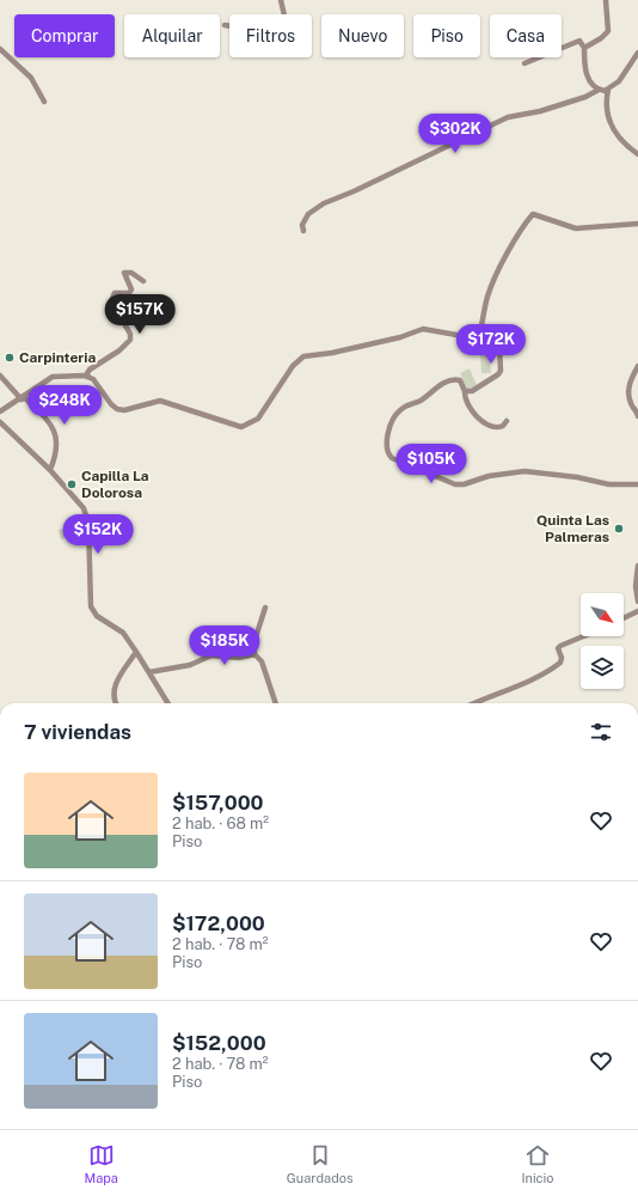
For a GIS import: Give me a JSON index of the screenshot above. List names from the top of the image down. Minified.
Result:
{"places":["Carpinteria","Capilla La Dolorosa","Quinta Las Palmeras"],"north":"bottom right","page":{"chip":["Comprar","Alquilar","Filtros","Nuevo","Piso","Casa"],"price":["$302K","$157K","$172K","$248K","$105K","$152K","$185K"],"heading":"7 viviendas","list":[{"name":"$157,000","note":"2 hab. · 68 m² · Piso"},{"name":"$172,000","note":"2 hab. · 78 m² · Piso"},{"name":"$152,000","note":"2 hab. · 78 m² · Piso"}],"tabs":["Mapa","Guardados","Inicio"]}}
